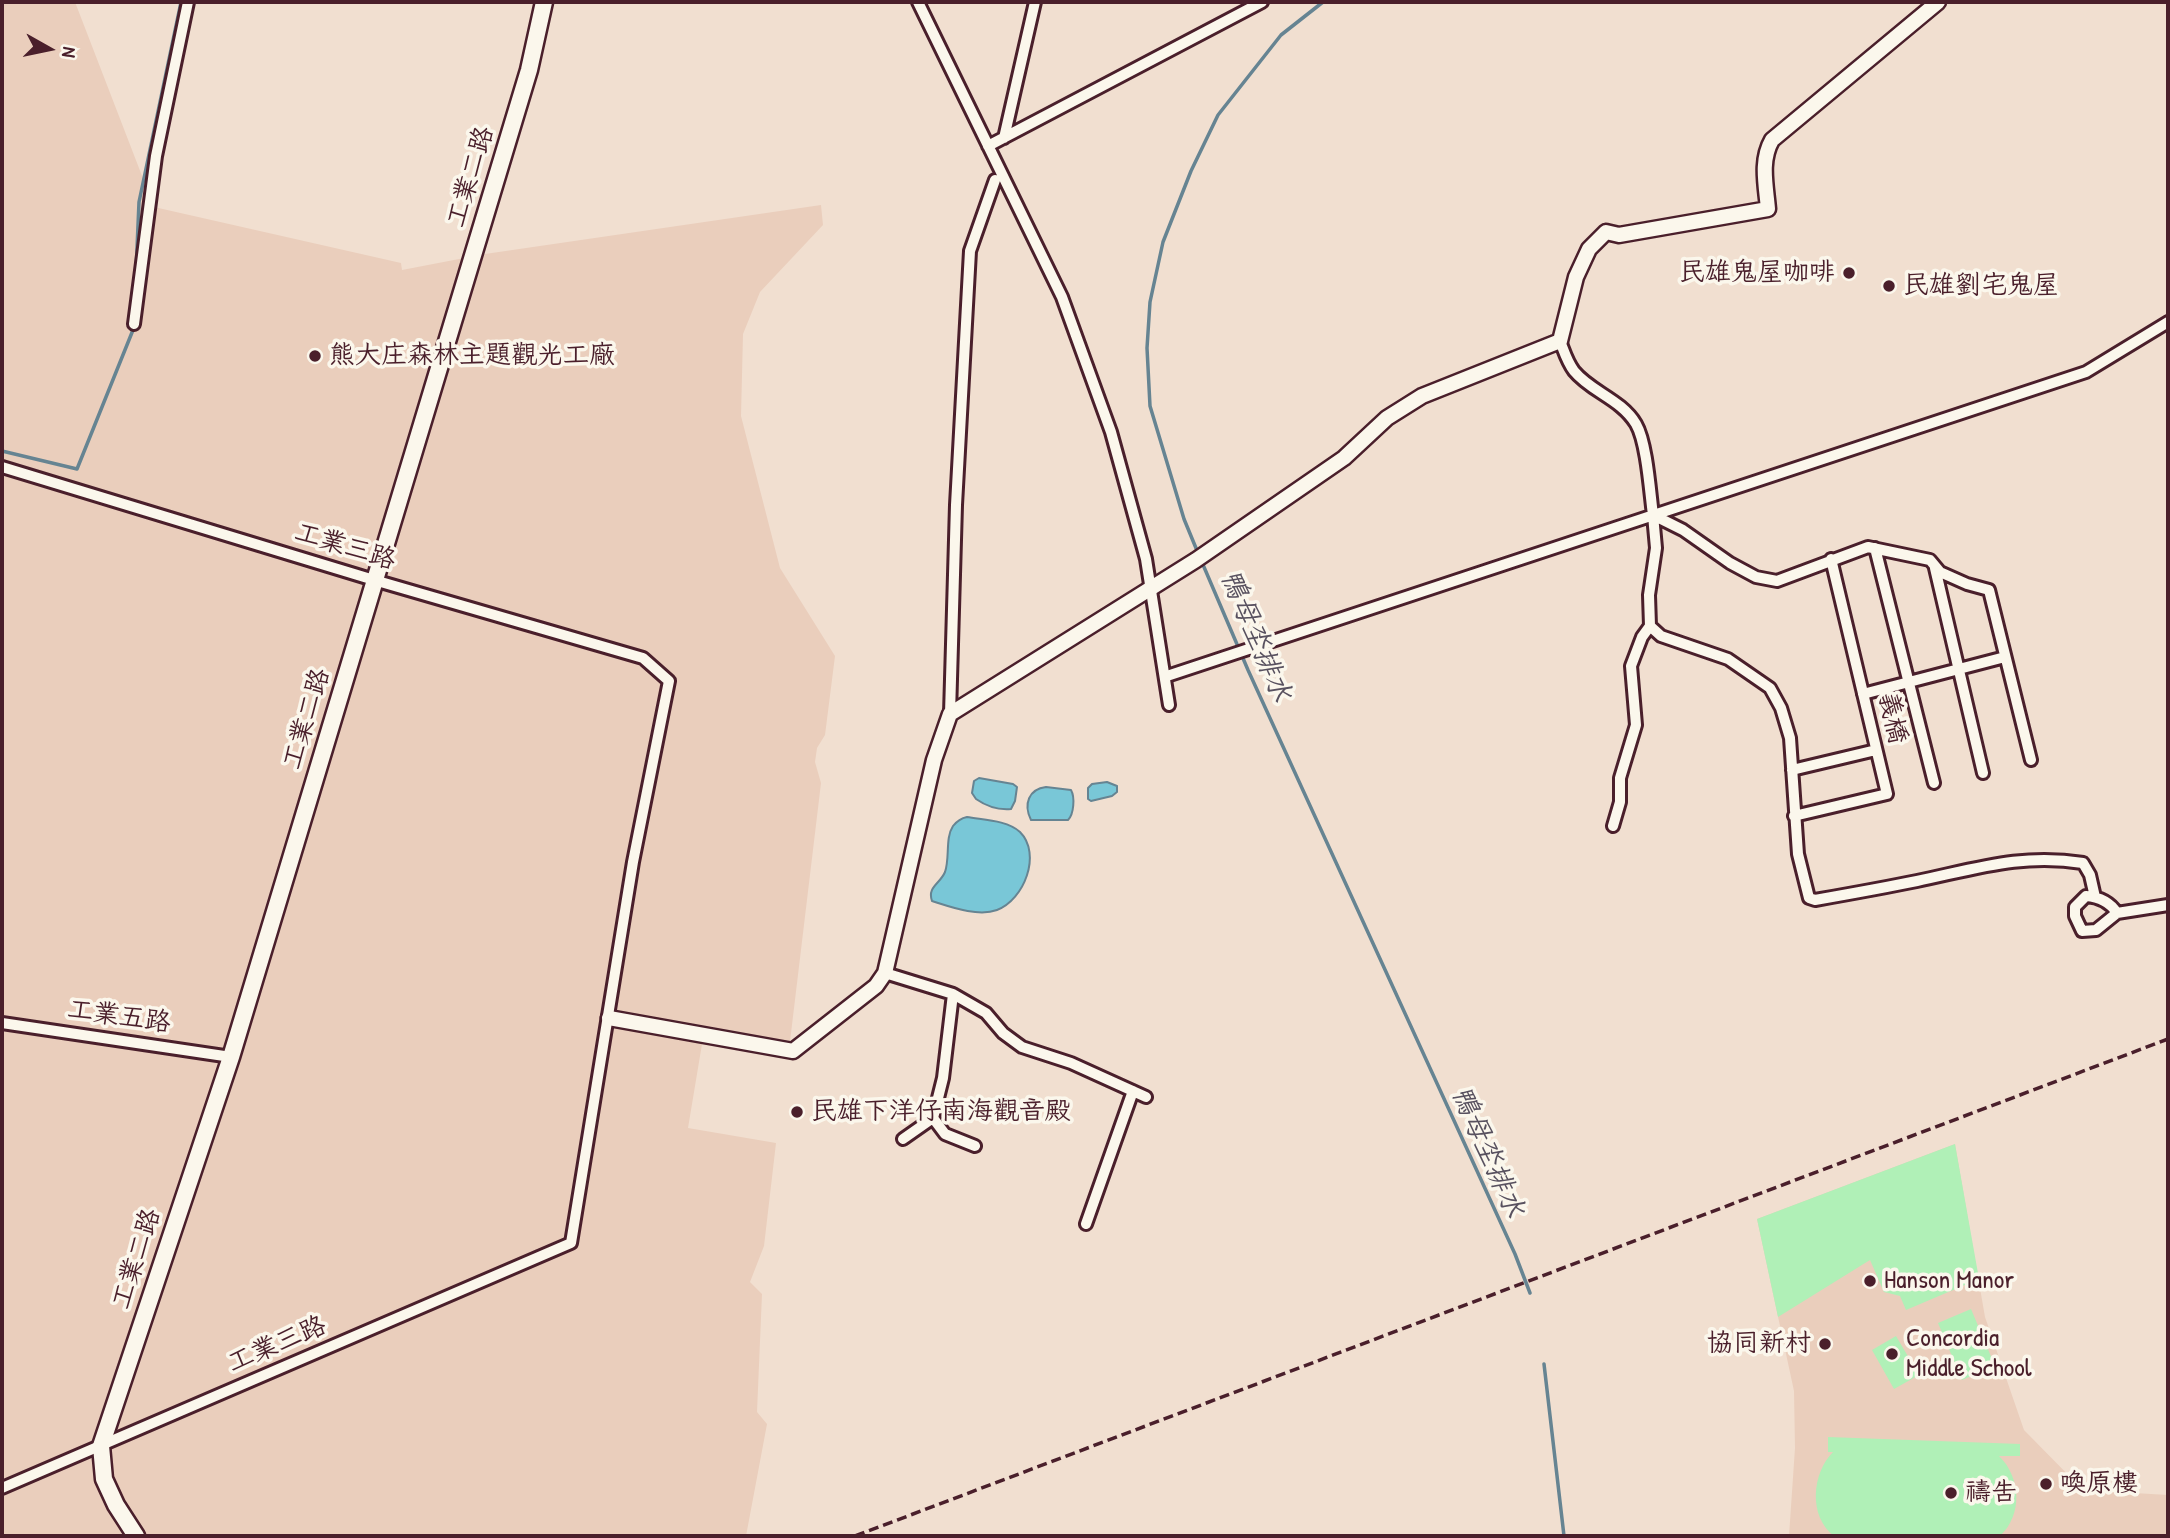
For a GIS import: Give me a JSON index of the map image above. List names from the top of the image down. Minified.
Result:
{"streets":{"main road":["工業二路"],"street":["工業三路","義橋","工業五路"]},"crossings":[["工業二路","工業三路"],["工業二路","工業五路"]],"water":["鴨母坔排水"],"places":["民雄鬼屋咖啡","民雄劉宅鬼屋","熊大庄森林主題觀光工廠","民雄下洋仔南海觀音殿","Hanson Manor","協同新村","Concordia Middle School","喚原樓","禱告"],"north":"right"}
